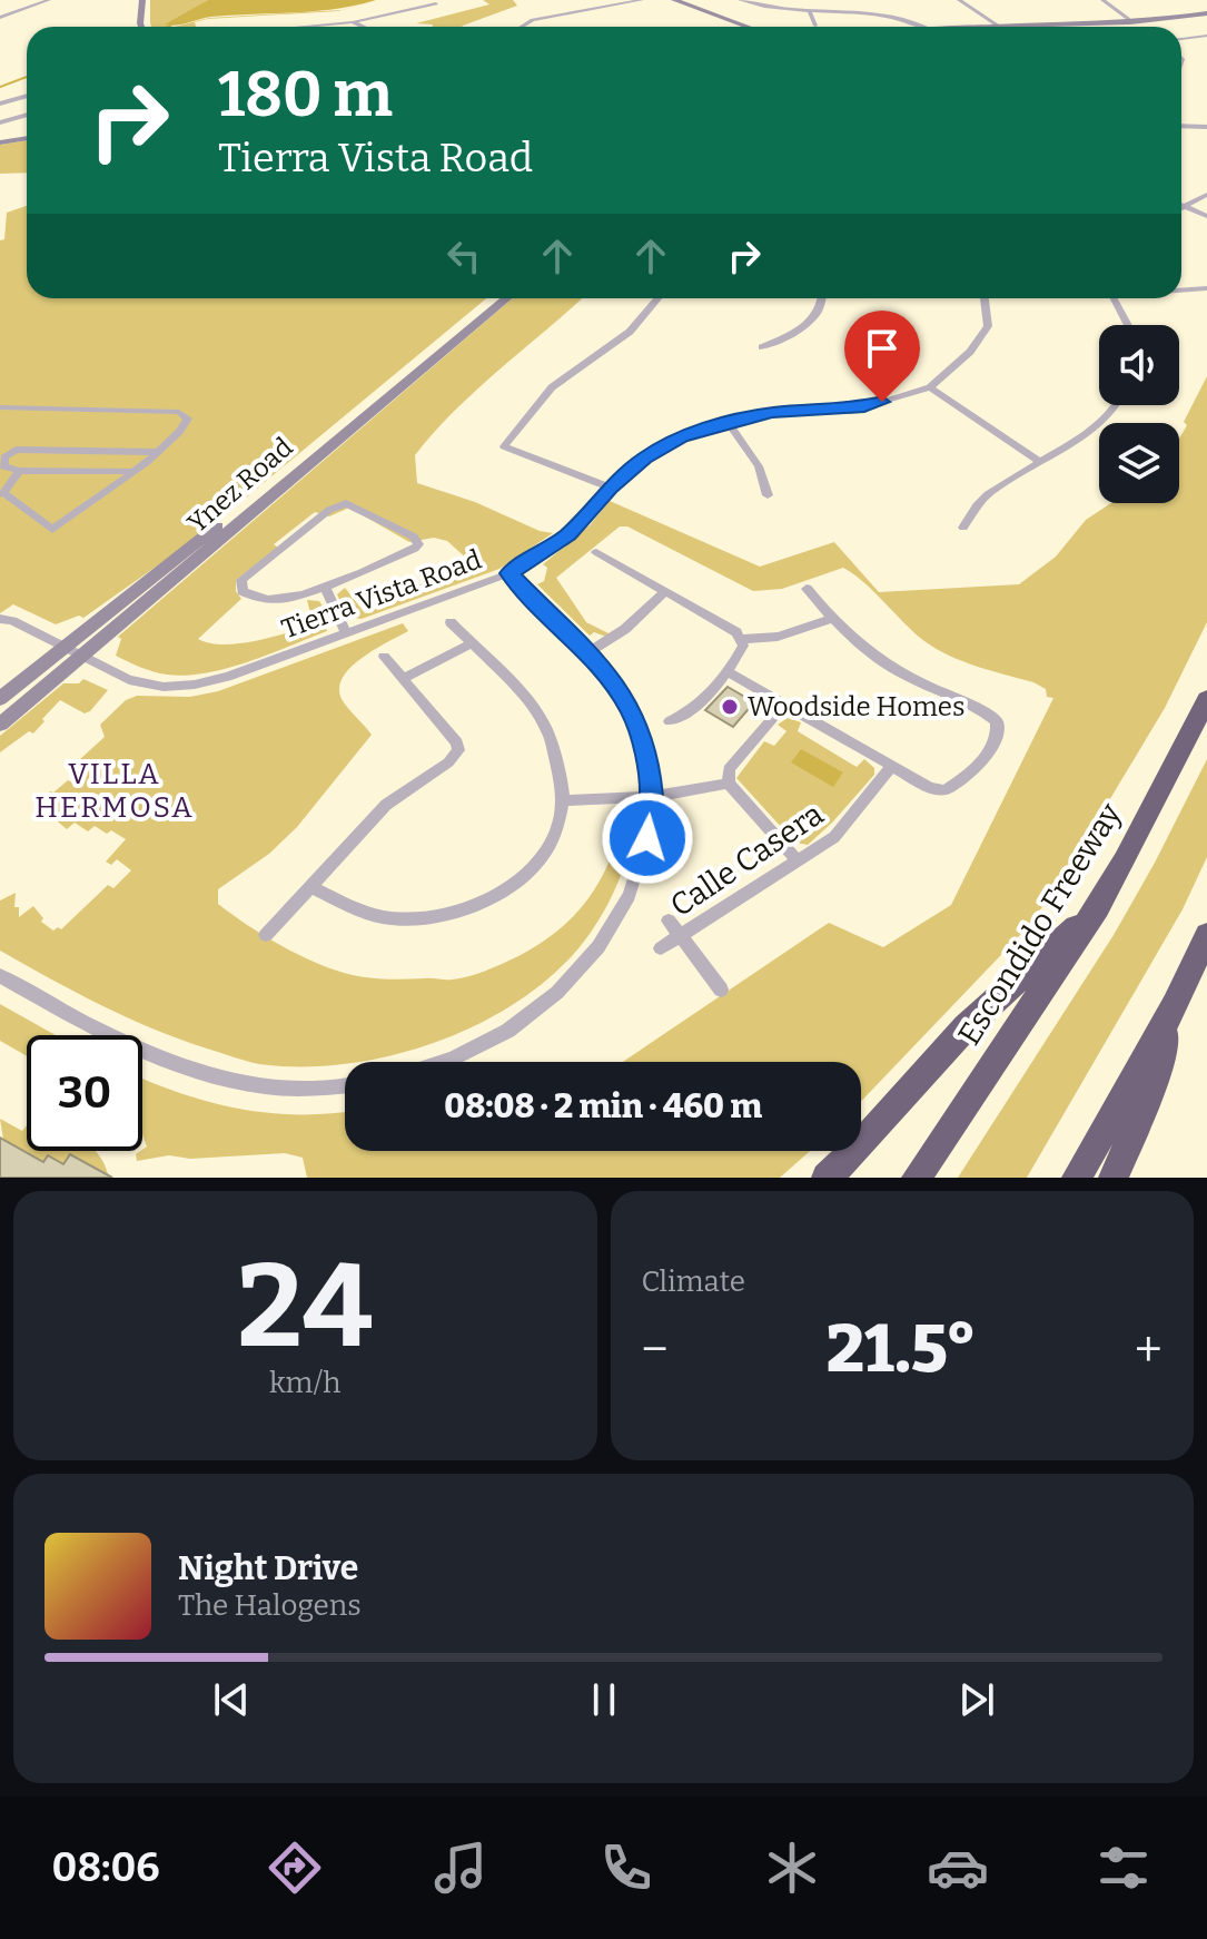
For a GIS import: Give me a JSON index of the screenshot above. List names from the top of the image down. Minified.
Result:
{"streets":{"highway":["Escondido Freeway"],"main road":["Ynez Road"],"street":["Tierra Vista Road","Calle Casera"]},"crossings":[["Ynez Road","Tierra Vista Road"]],"districts":["VILLA HERMOSA"],"places":["Woodside Homes"],"page":{"turn":["180 m","Tierra Vista Road"],"limit":"30","trip":"08:08 · 2 min · 460 m","tile":[["24","km/h"],"Climate"],"heat":["−","21.5°","+"],"song":["Night Drive","The Halogens"],"tabs":"08:06"}}
